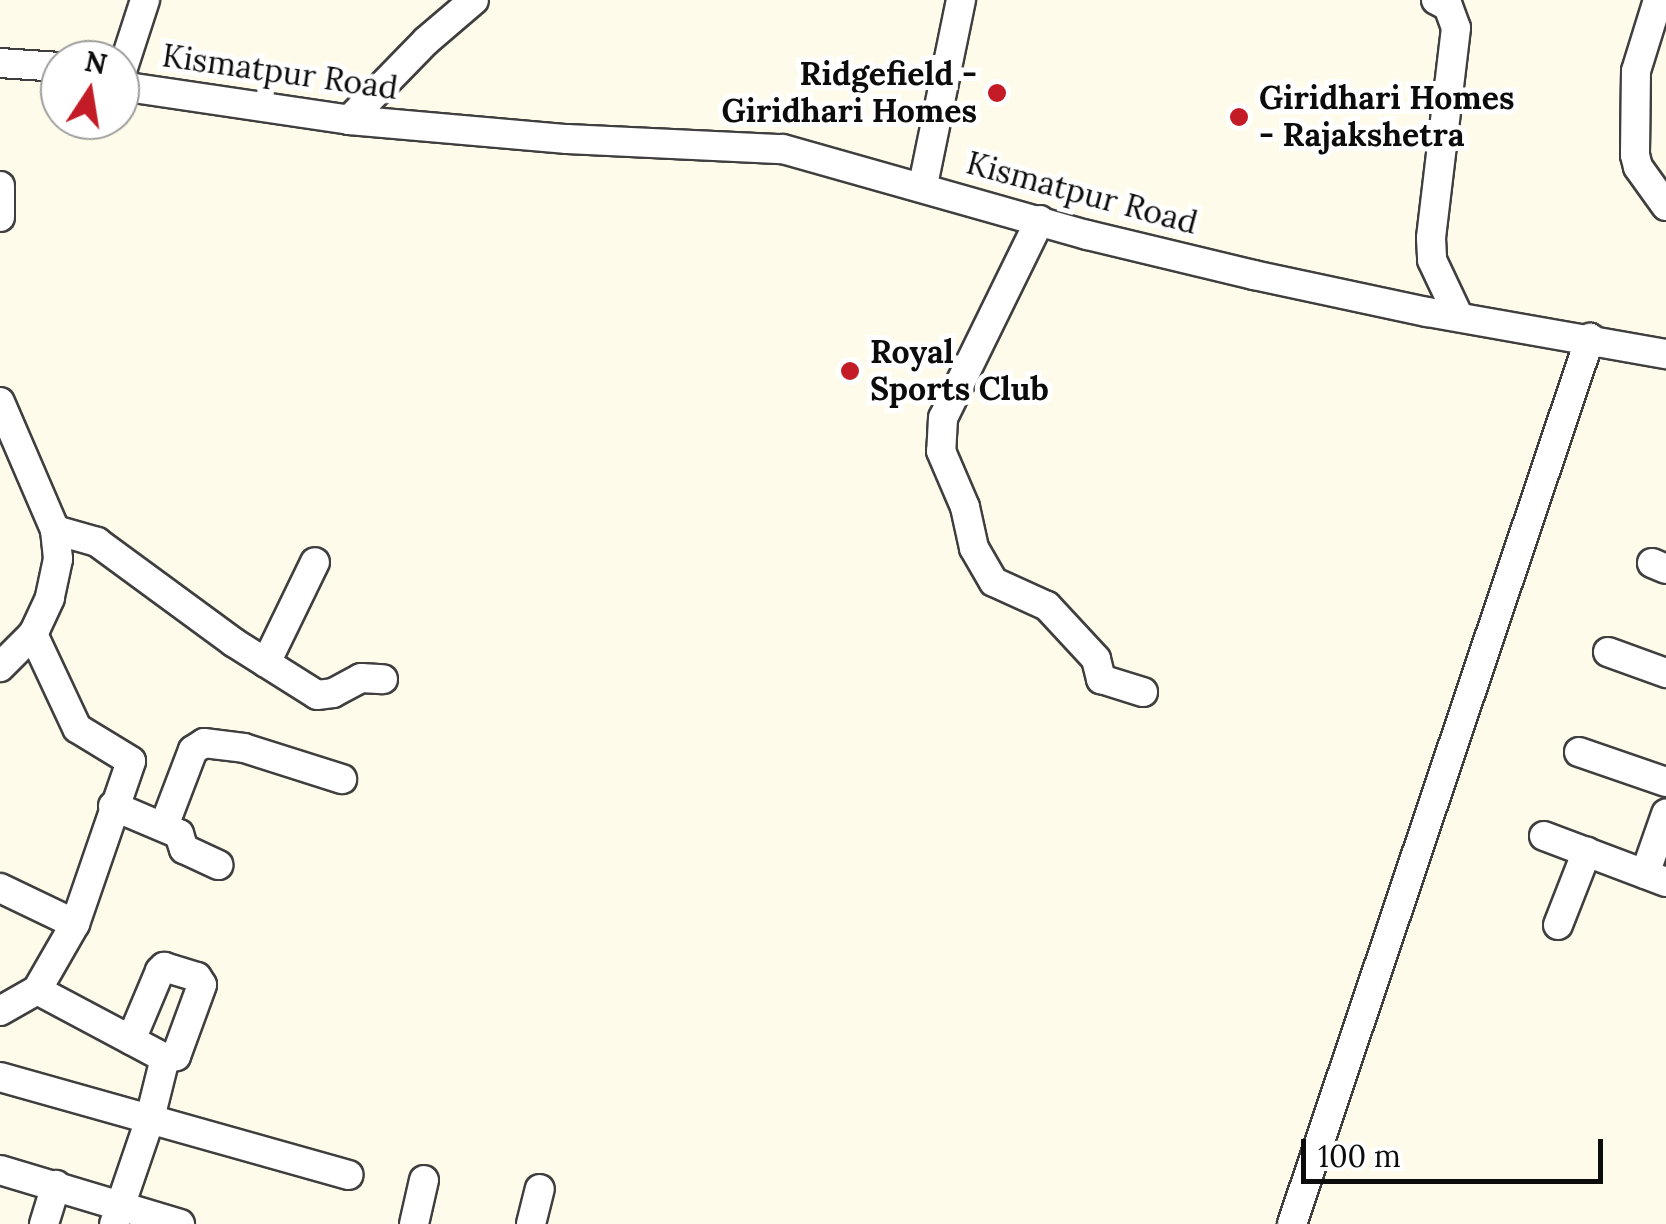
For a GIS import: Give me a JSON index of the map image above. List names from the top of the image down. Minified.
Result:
{"streets":{"street":["Kismatpur Road"]},"places":["Ridgefield - Giridhari Homes","Giridhari Homes - Rajakshetra","Royal Sports Club"],"scale_bar":"100 m","north":"top"}
